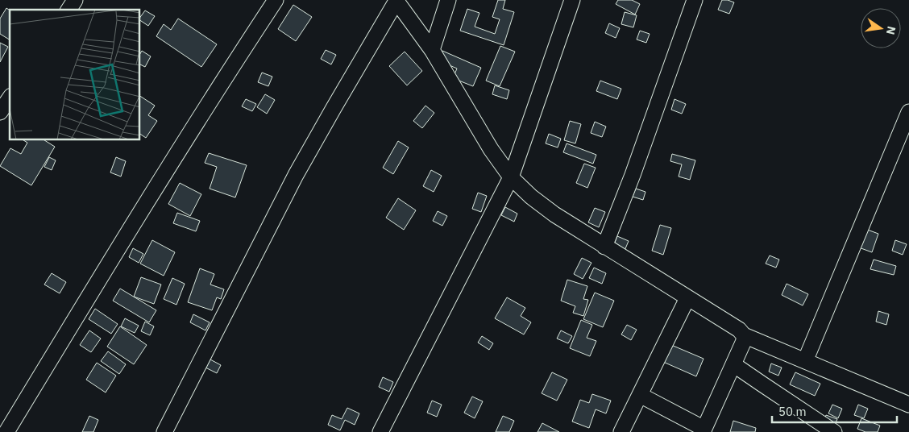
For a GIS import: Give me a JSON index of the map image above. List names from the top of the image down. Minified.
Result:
{"scale_bar":"50 m","north":"right"}
